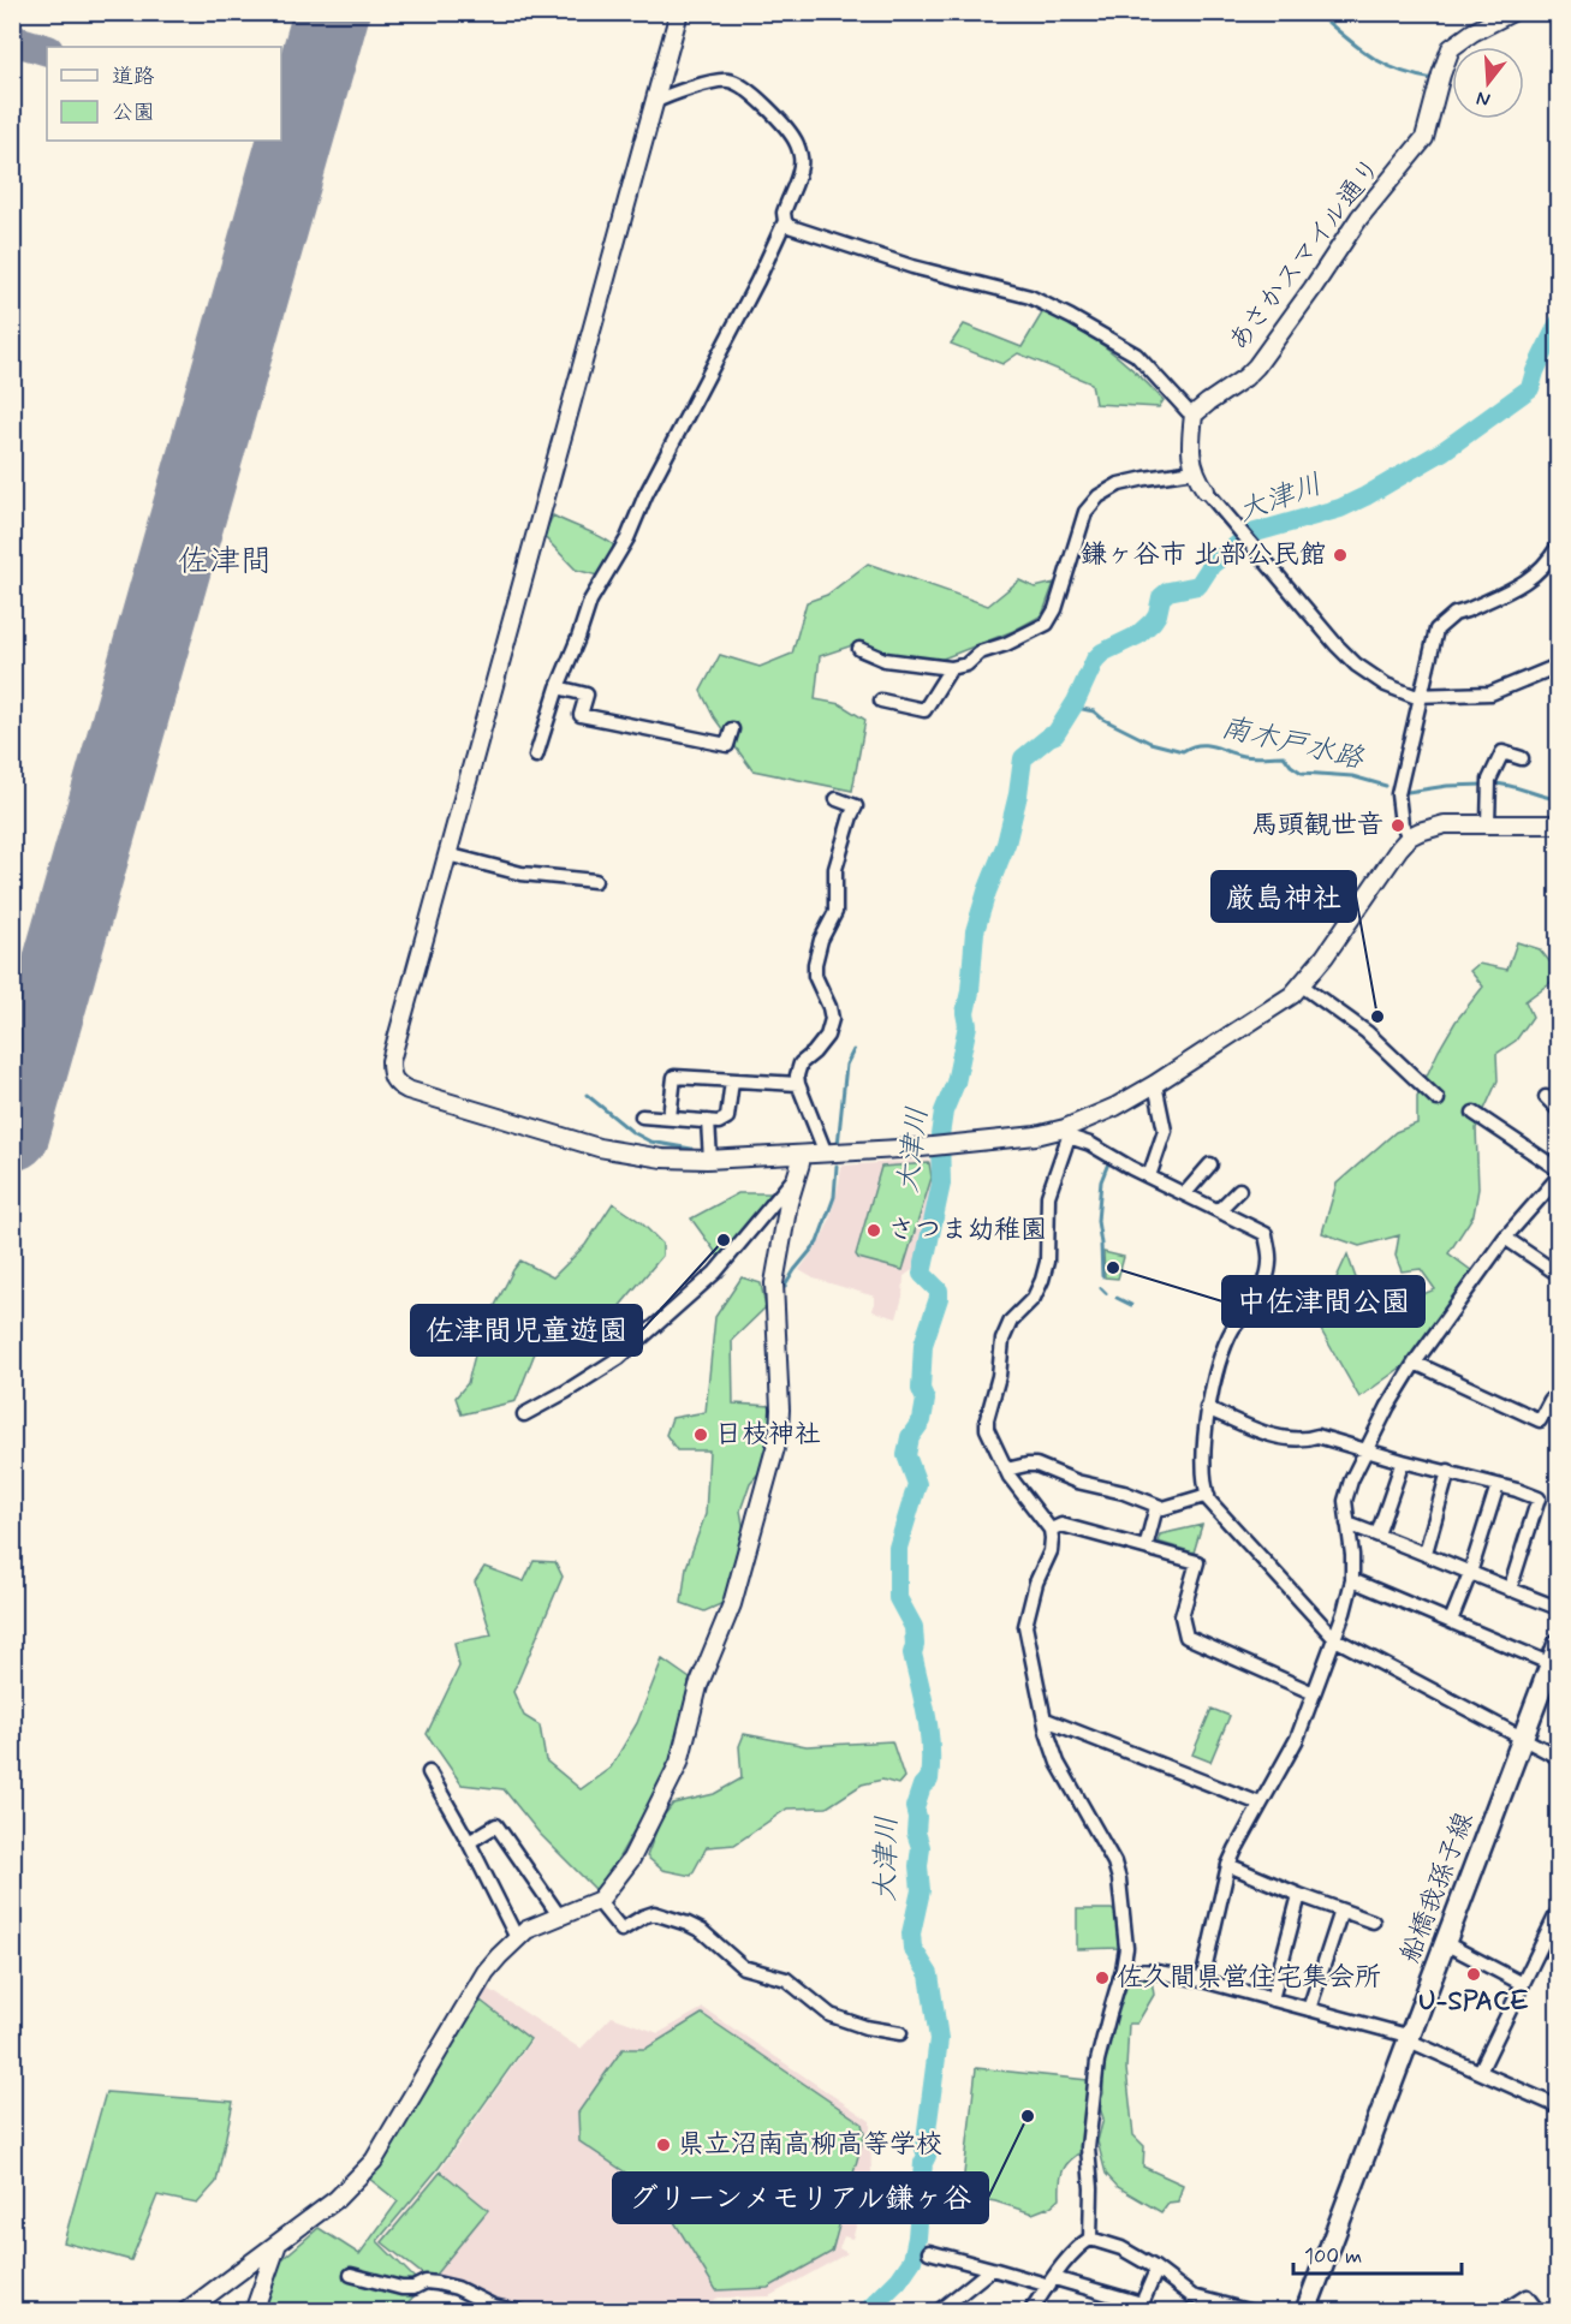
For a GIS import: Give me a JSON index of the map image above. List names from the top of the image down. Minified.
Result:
{"streets":{"main road":["船橋我孫子線"],"street":["あさかスマイル通り"]},"districts":["佐津間"],"water":["大津川","南木戸水路"],"places":["鎌ヶ谷市 北部公民館","馬頭観世音","厳島神社","さつま幼稚園","佐津間児童遊園","中佐津間公園","日枝神社","U-SPACE","佐久間県営住宅集会所","グリーンメモリアル鎌ヶ谷","県立沼南高柳高等学校"],"legend":["道路","公園"],"scale_bar":"100 m","north":"bottom"}
